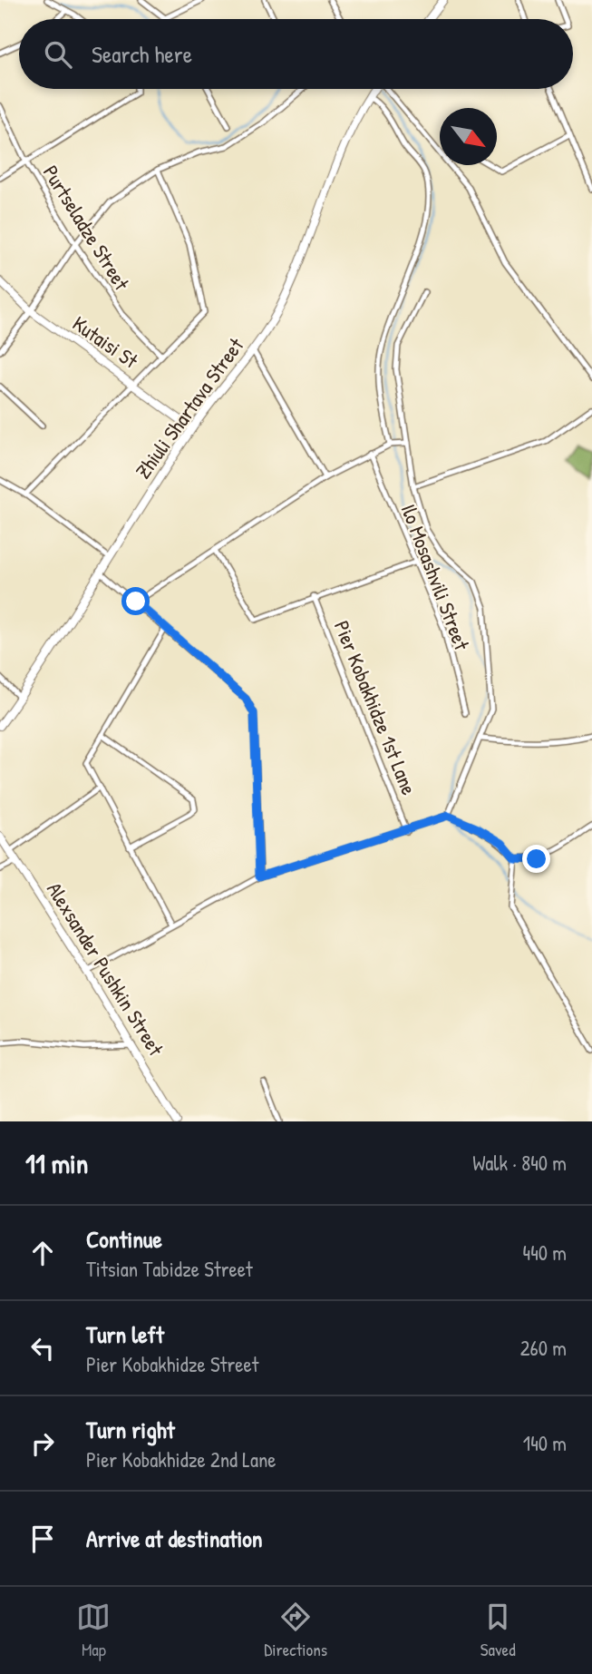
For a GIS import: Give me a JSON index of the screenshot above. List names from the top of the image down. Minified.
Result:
{"streets":{"street":["Purtseladze Street","Kutaisi St","Zhiuli Shartava Street","Ilo Mosashvili Street","Pier Kobakhidze 1st Lane","Alexsander Pushkin Street"]},"crossings":[["Kutaisi St","Zhiuli Shartava Street"]],"north":"bottom right","page":{"search":"Search here","heading":["11 min","Walk · 840 m"],"list":[["Continue","Titsian Tabidze Street","440 m"],["Turn left","Pier Kobakhidze Street","260 m"],["Turn right","Pier Kobakhidze 2nd Lane","140 m"],"Arrive at destination"],"nav":["Map","Directions","Saved"]}}
